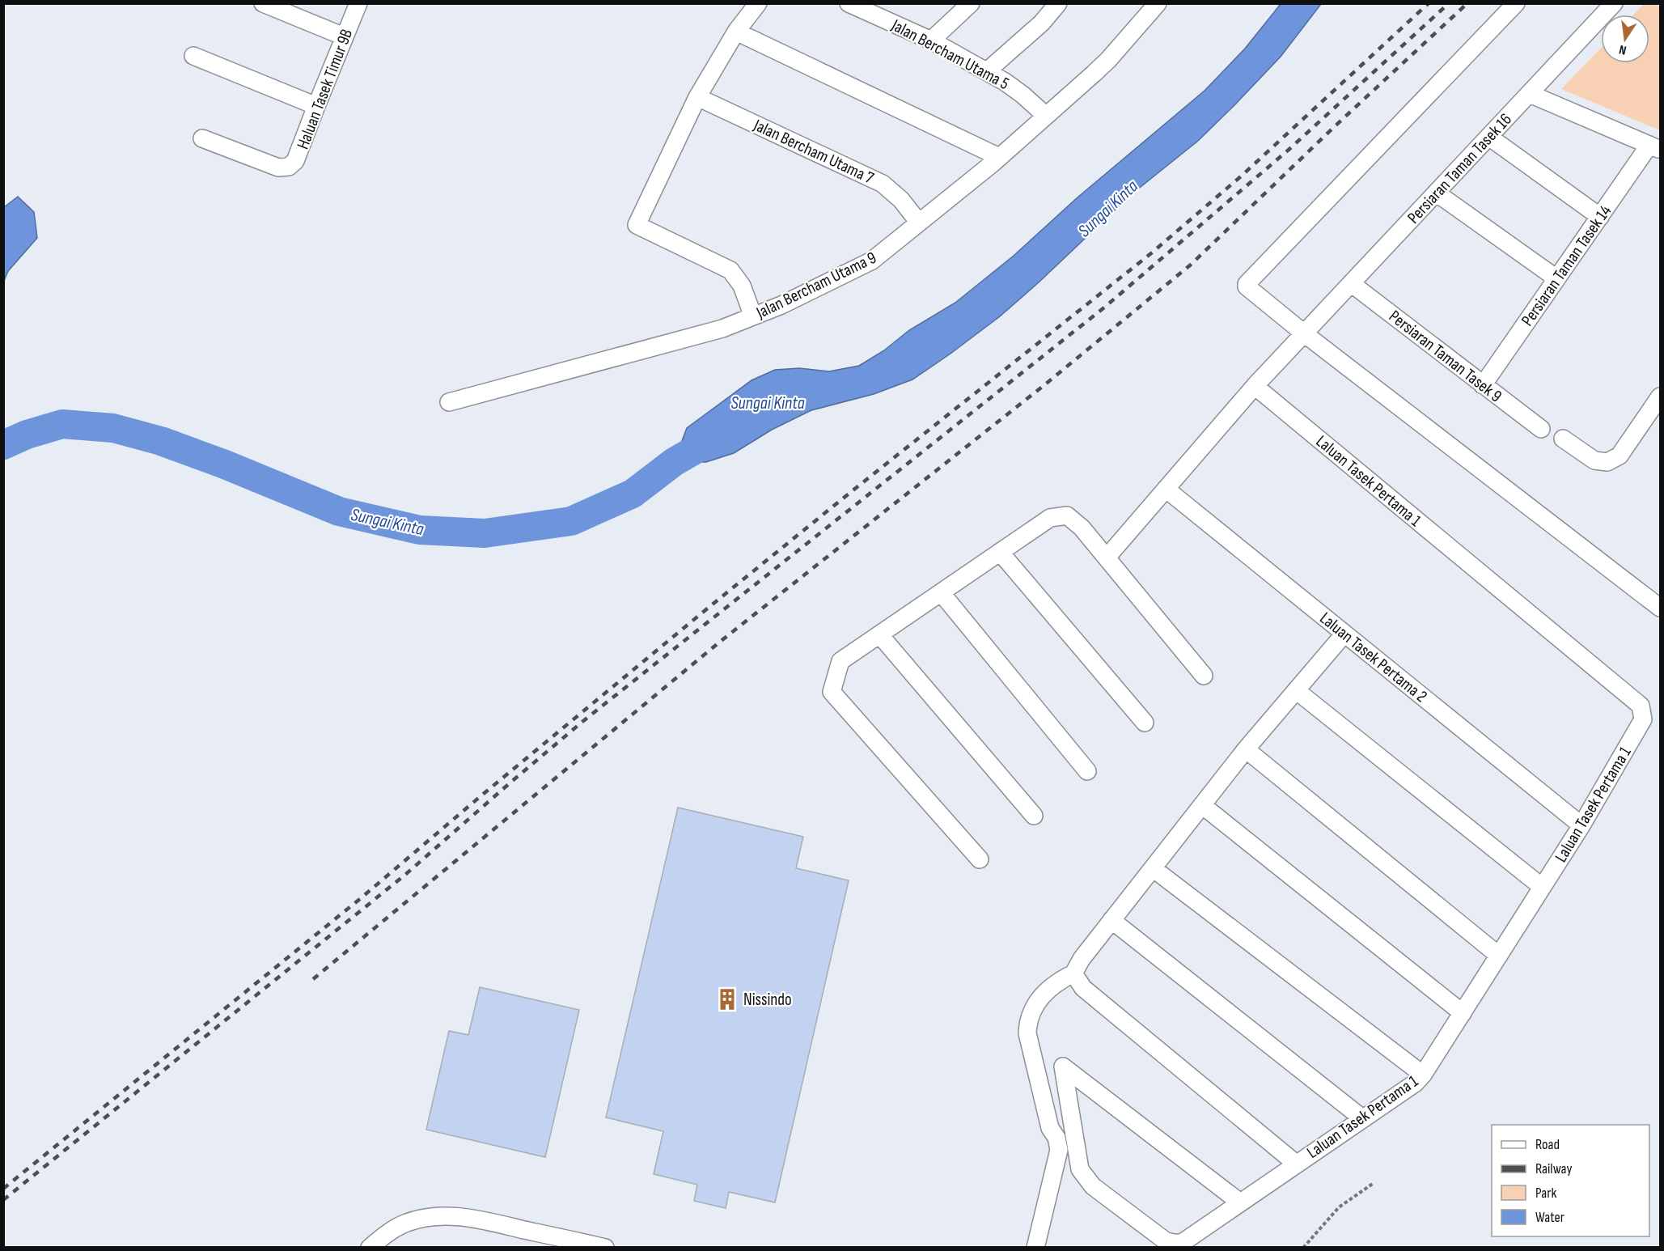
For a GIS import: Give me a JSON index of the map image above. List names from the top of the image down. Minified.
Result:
{"streets":{"street":["Jalan Bercham Utama 5","Haluan Tasek Timur 9B","Jalan Bercham Utama 7","Persiaran Taman Tasek 16","Persiaran Taman Tasek 14","Jalan Bercham Utama 9","Persiaran Taman Tasek 9","Laluan Tasek Pertama 1","Laluan Tasek Pertama 2"]},"crossings":[["Jalan Bercham Utama 5","Jalan Bercham Utama 9"],["Jalan Bercham Utama 7","Jalan Bercham Utama 9"],["Persiaran Taman Tasek 16","Persiaran Taman Tasek 9"],["Persiaran Taman Tasek 16","Laluan Tasek Pertama 1"],["Persiaran Taman Tasek 16","Laluan Tasek Pertama 2"],["Persiaran Taman Tasek 14","Persiaran Taman Tasek 9"],["Laluan Tasek Pertama 1","Laluan Tasek Pertama 2"]],"water":["Sungai Kinta"],"places":{"building":["Nissindo"]},"legend":["Road","Railway","Park","Water"],"north":"bottom"}
